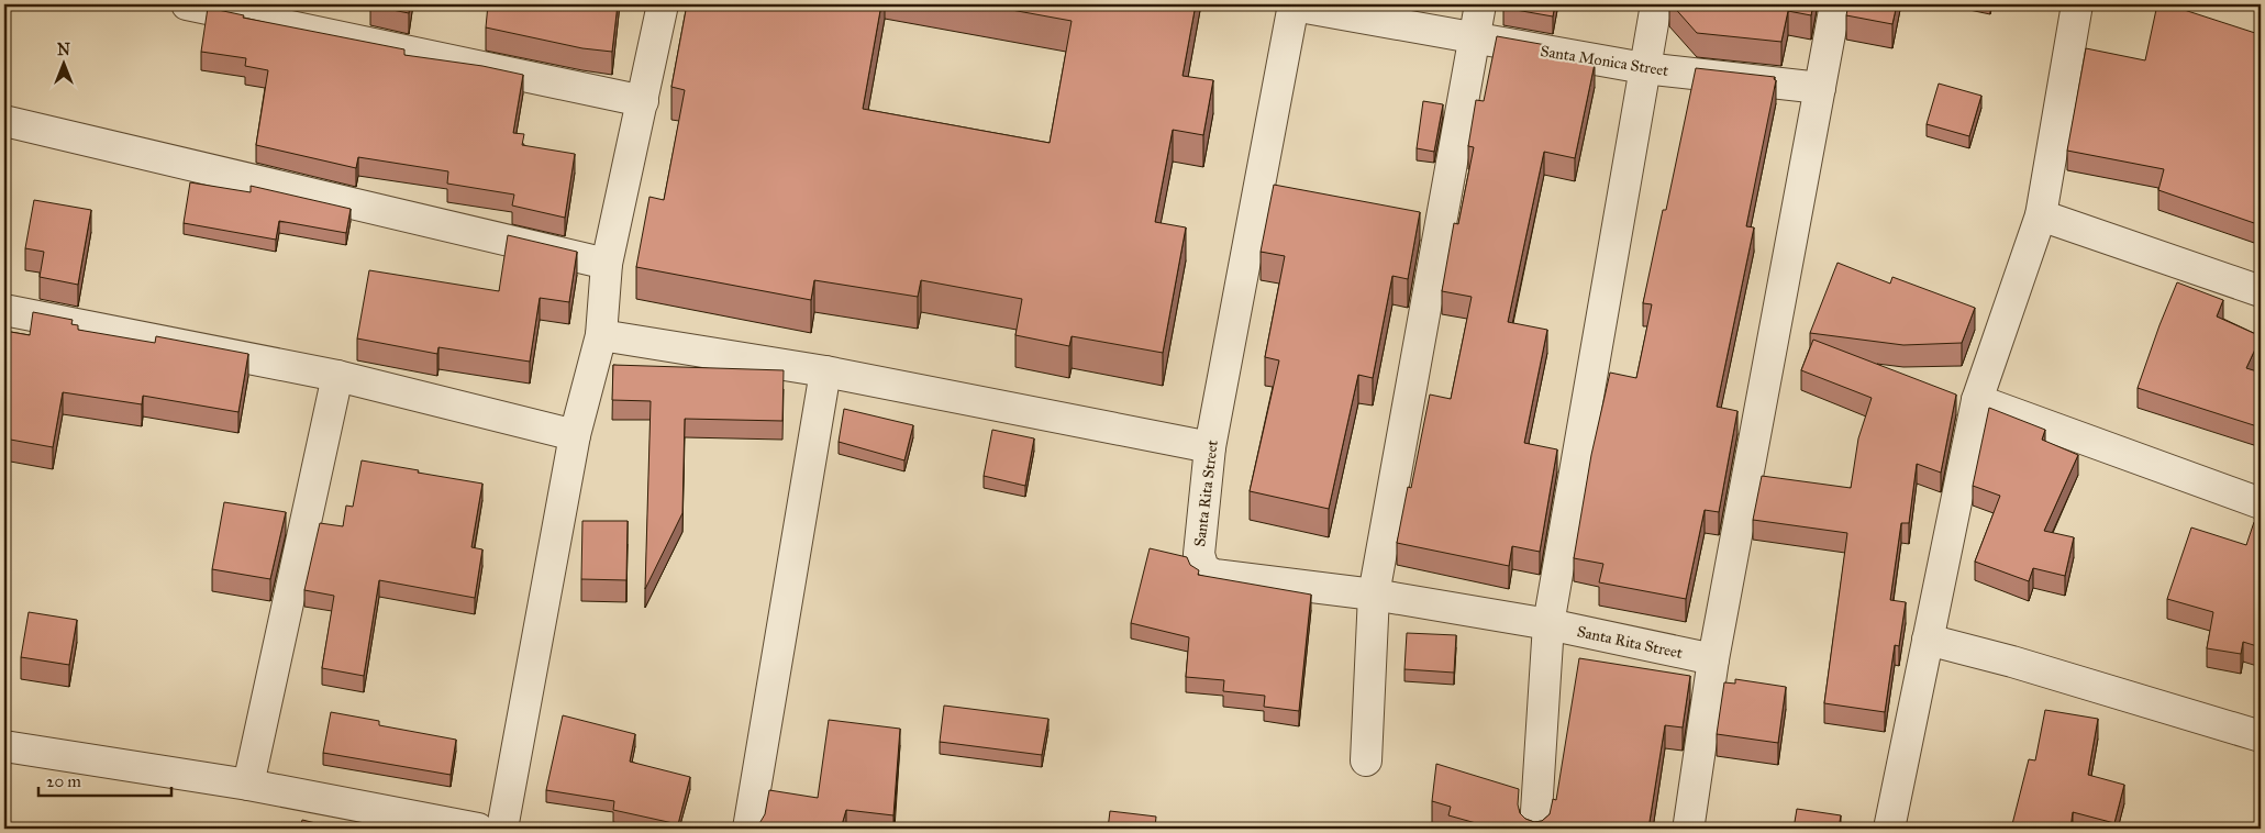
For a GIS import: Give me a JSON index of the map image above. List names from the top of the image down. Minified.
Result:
{"streets":{"street":["Santa Monica Street","Santa Rita Street"]},"crossings":[["Santa Monica Street","Santa Rita Street"]],"scale_bar":"20 m","north":"top"}
